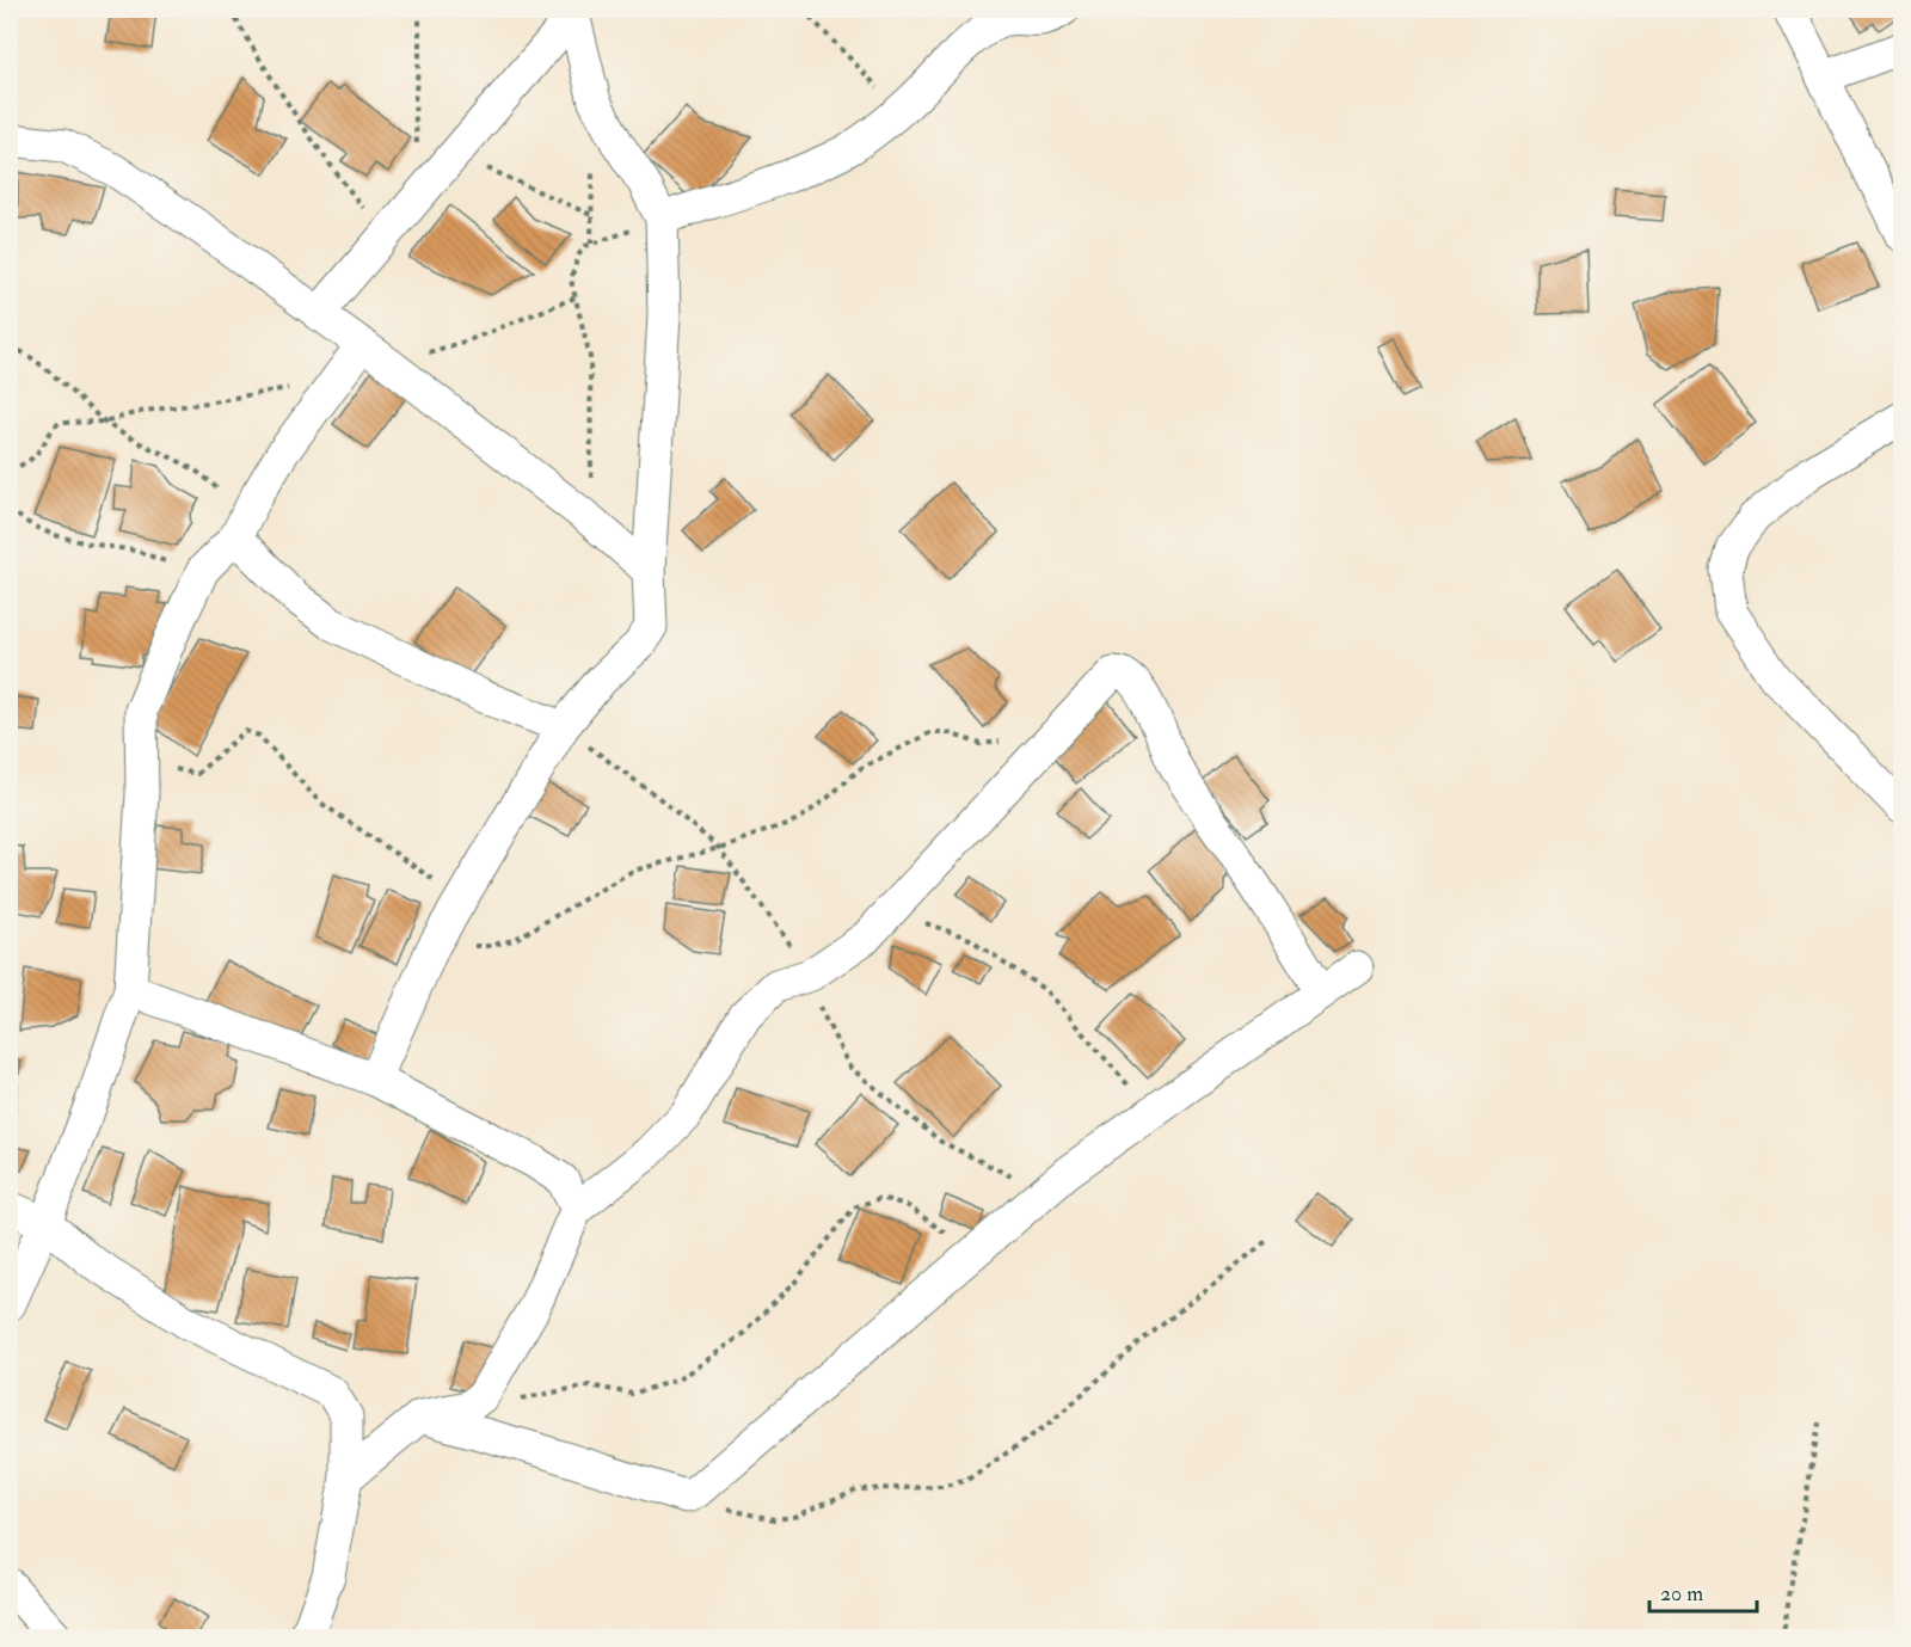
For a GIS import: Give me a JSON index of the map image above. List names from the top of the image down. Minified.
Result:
{"scale_bar":"20 m"}
